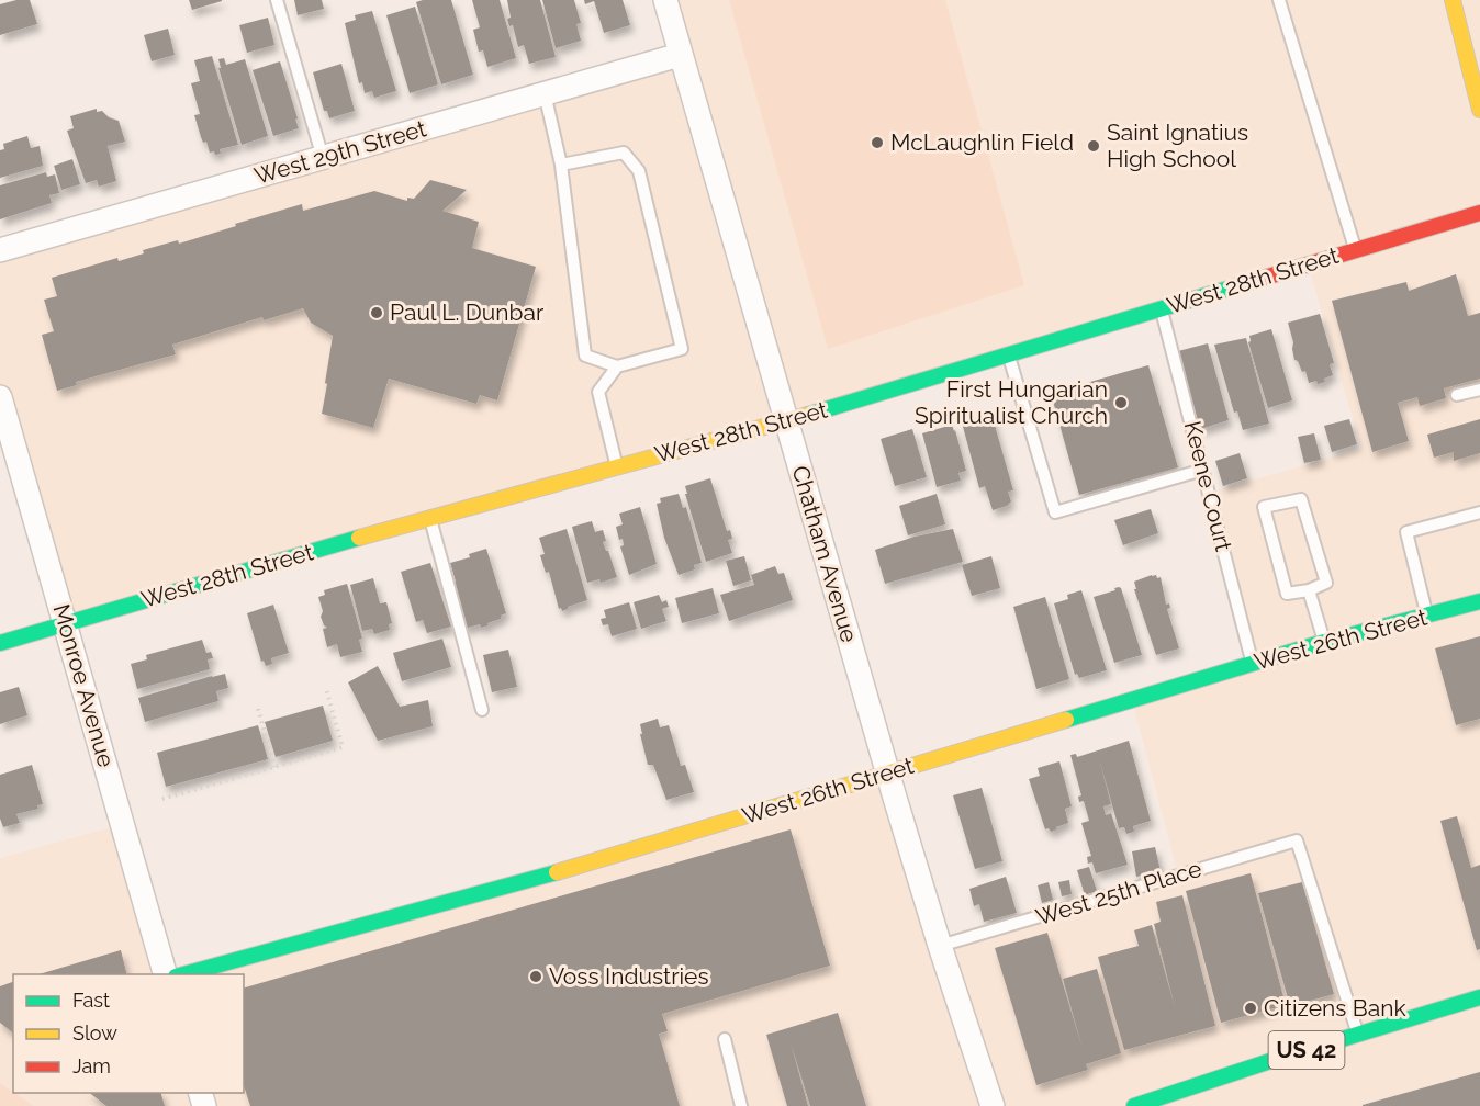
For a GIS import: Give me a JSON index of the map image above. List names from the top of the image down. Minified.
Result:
{"streets":{"street":["West 29th Street","West 28th Street","Chatham Avenue","West 26th Street","Monroe Avenue","US 42"],"lane":["Keene Court","West 25th Place"]},"crossings":[["West 29th Street","Chatham Avenue"],["West 28th Street","Keene Court"],["West 28th Street","Chatham Avenue"],["West 28th Street","Monroe Avenue"],["Keene Court","West 26th Street"],["Chatham Avenue","West 26th Street"],["Chatham Avenue","West 25th Place"],["West 25th Place","US 42"]],"places":["McLaughlin Field","Saint Ignatius High School","Paul L. Dunbar","First Hungarian Spiritualist Church","Voss Industries","Citizens Bank"],"legend":["Fast","Slow","Jam"]}
